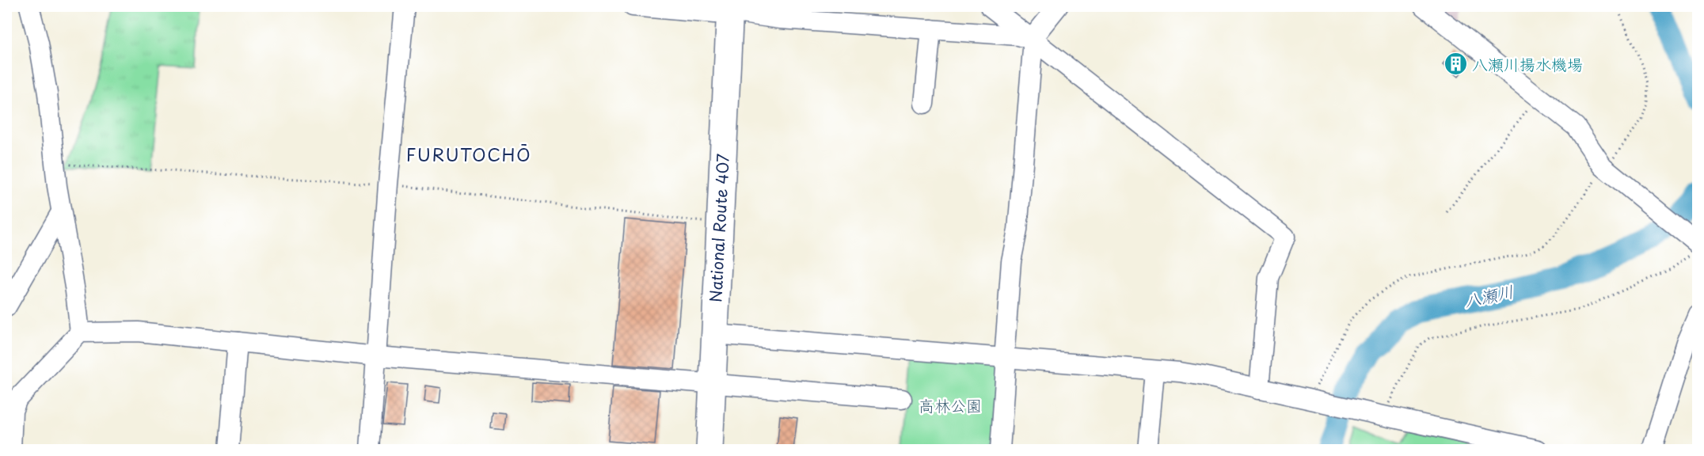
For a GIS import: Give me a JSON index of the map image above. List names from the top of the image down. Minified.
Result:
{"streets":{"highway":["National Route 407"]},"districts":["FURUTOCHŌ"],"water":["八瀬川"],"parks":["高林公園"],"places":{"building":["八瀬川揚水機場"]}}
